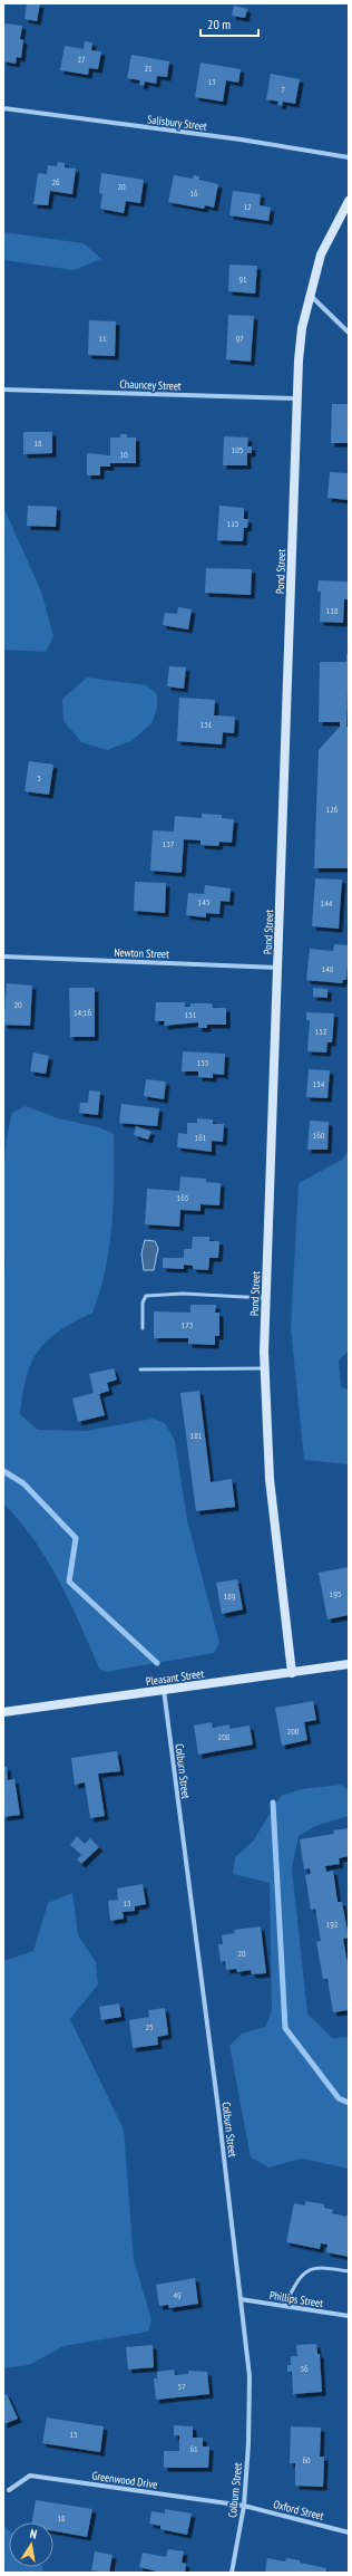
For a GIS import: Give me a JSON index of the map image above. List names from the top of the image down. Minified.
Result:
{"streets":{"street":["Salisbury Street","Chauncey Street","Pond Street","Newton Street","Pleasant Street","Colburn Street","Phillips Street","Greenwood Drive","Oxford Street"]},"crossings":[["Chauncey Street","Pond Street"],["Pond Street","Newton Street"],["Pond Street","Pleasant Street"],["Pleasant Street","Colburn Street"],["Colburn Street","Phillips Street"],["Colburn Street","Greenwood Drive"],["Colburn Street","Oxford Street"],["Greenwood Drive","Oxford Street"]],"house_numbers":["27","21","13","7","26","20","16","12","91","11","97","18","105","10","115","118","131","5","126","137","145","144","148","20","14;16","151","152","155","154","160","161","165","173","181","195","189","200","208","15","192","20","25","49","56","57","15","61","60","18"],"scale_bar":"20 m","north":"top"}
